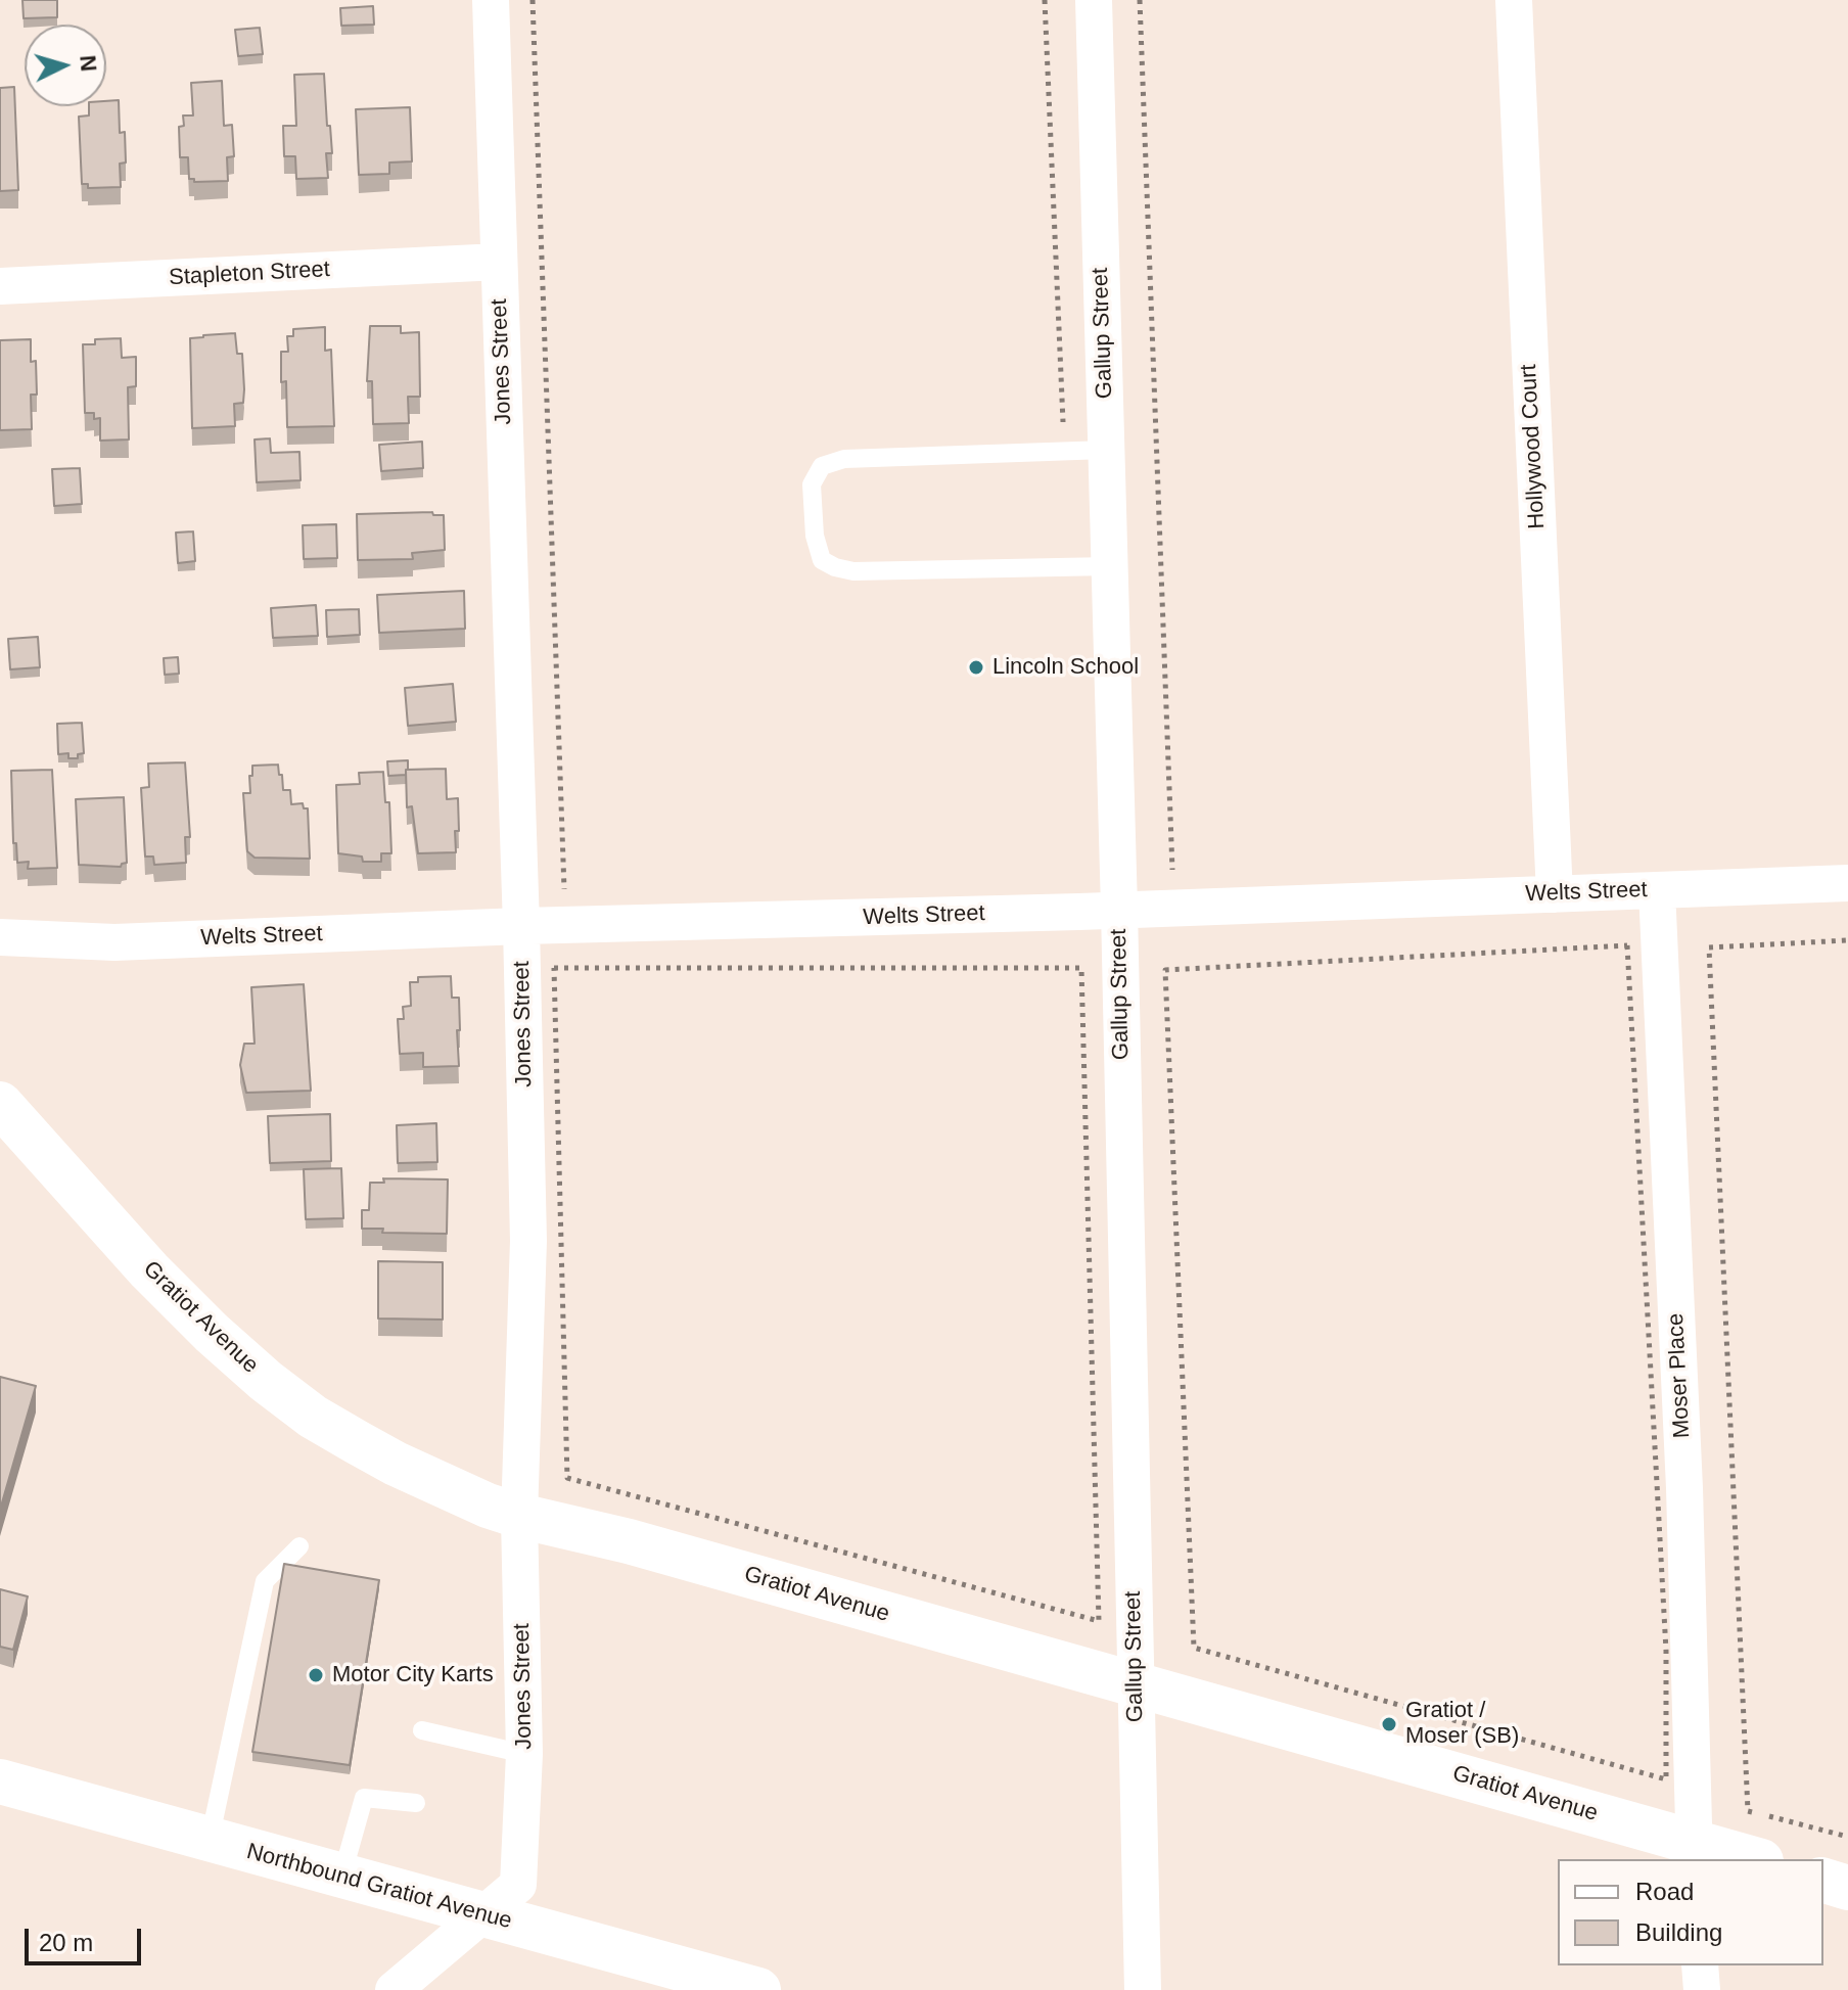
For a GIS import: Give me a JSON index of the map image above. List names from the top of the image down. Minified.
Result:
{"streets":{"main road":["Gratiot Avenue","Northbound Gratiot Avenue"],"street":["Stapleton Street","Gallup Street","Jones Street","Hollywood Court","Welts Street","Moser Place"]},"crossings":[["Stapleton Street","Jones Street"],["Gallup Street","Welts Street"],["Gallup Street","Gratiot Avenue"],["Jones Street","Welts Street"],["Jones Street","Gratiot Avenue"],["Jones Street","Northbound Gratiot Avenue"],["Hollywood Court","Welts Street"],["Welts Street","Moser Place"],["Gratiot Avenue","Moser Place"]],"places":["Lincoln School","Motor City Karts","Gratiot / Moser (SB)"],"legend":["Road","Building"],"scale_bar":"20 m","north":"right"}
